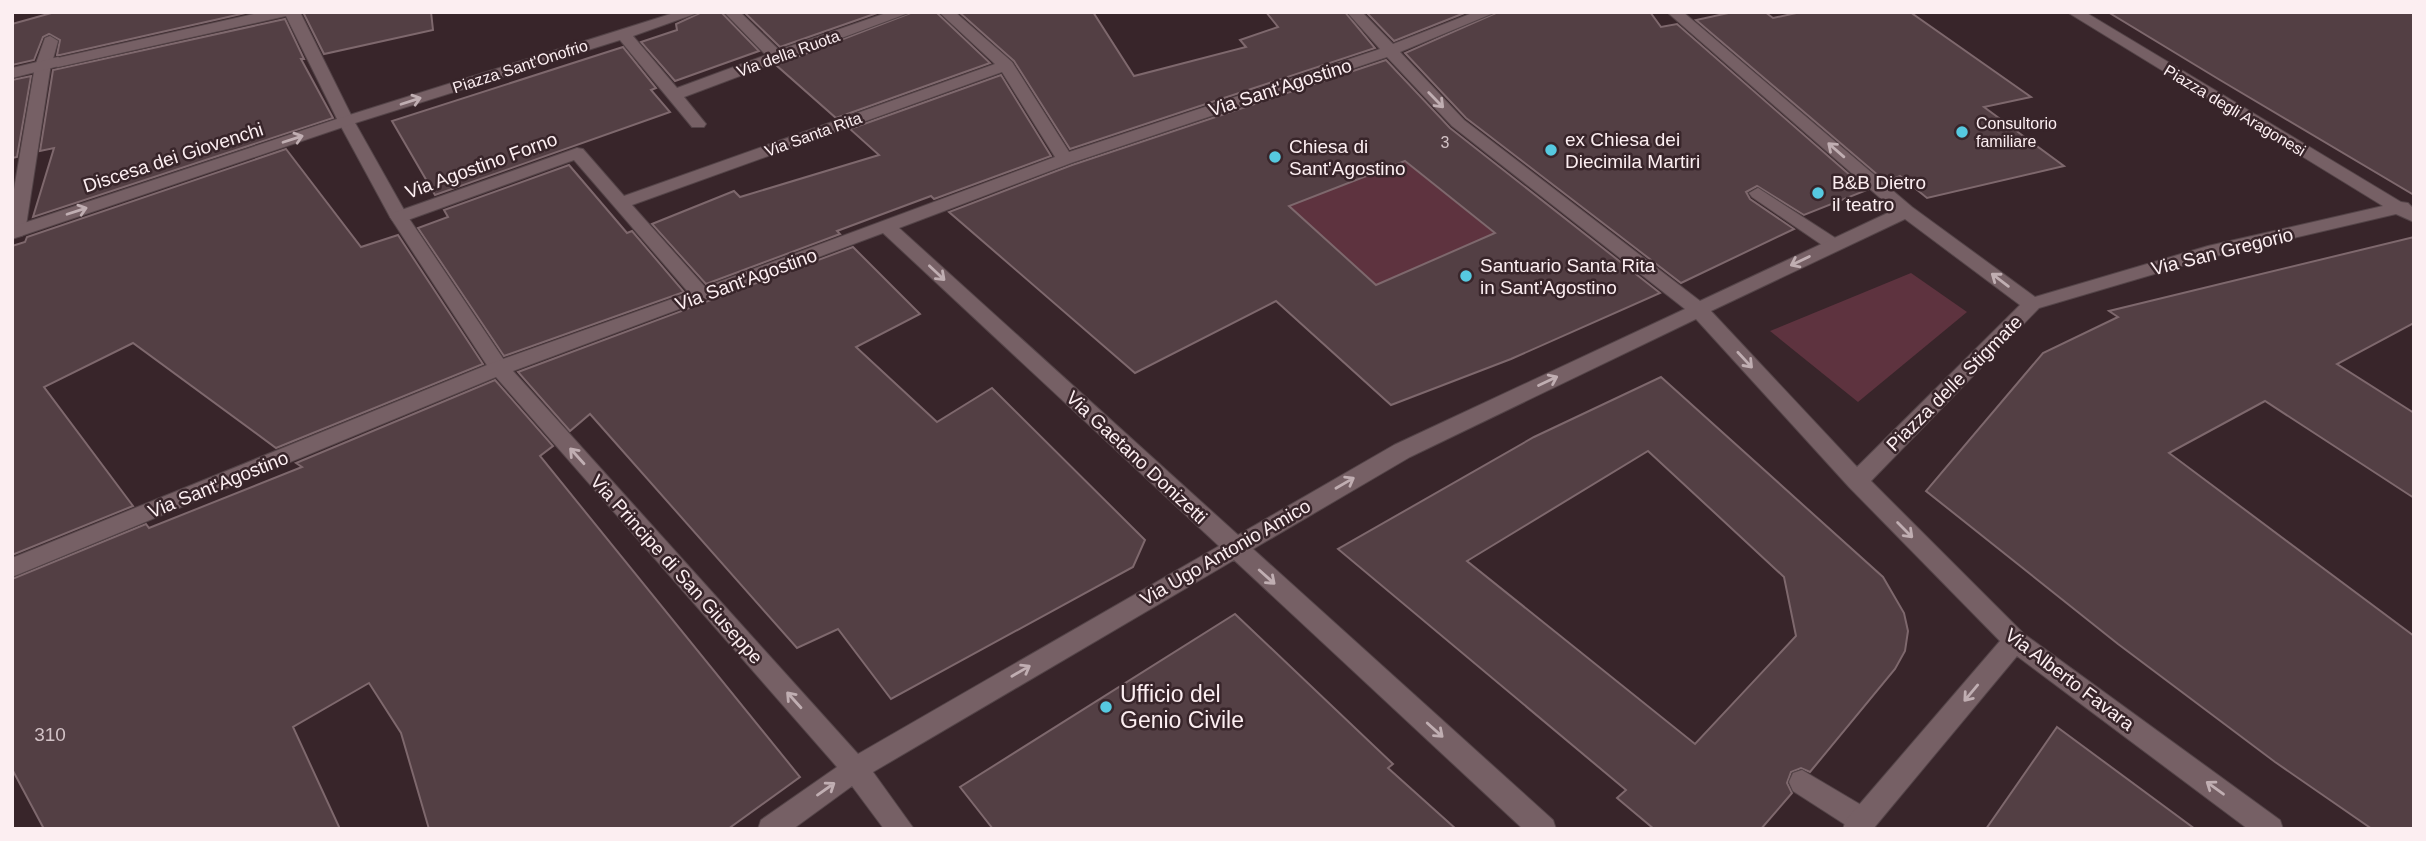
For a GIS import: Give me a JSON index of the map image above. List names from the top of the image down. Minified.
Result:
{"streets":{"street":["Via della Ruota","Piazza Sant'Onofrio","Via Sant'Agostino","Piazza degli Aragonesi","Via Santa Rita","Discesa dei Giovenchi","Via Agostino Forno","Via San Gregorio","Piazza delle Stigmate","Via Gaetano Donizetti","Via Ugo Antonio Amico","Via Principe di San Giuseppe","Via Alberto Favara"]},"crossings":[["Piazza Sant'Onofrio","Discesa dei Giovenchi"],["Piazza Sant'Onofrio","Via Principe di San Giuseppe"],["Via Sant'Agostino","Via Gaetano Donizetti"],["Via Sant'Agostino","Via Principe di San Giuseppe"],["Piazza degli Aragonesi","Via San Gregorio"],["Via Santa Rita","Via Agostino Forno"],["Discesa dei Giovenchi","Via Principe di San Giuseppe"],["Via Agostino Forno","Via Principe di San Giuseppe"],["Via San Gregorio","Piazza delle Stigmate"],["Piazza delle Stigmate","Via Alberto Favara"],["Via Gaetano Donizetti","Via Ugo Antonio Amico"],["Via Ugo Antonio Amico","Via Principe di San Giuseppe"]],"one_way":["Piazza Sant'Onofrio","Piazza delle Stigmate","Via Gaetano Donizetti","Via Ugo Antonio Amico","Via Principe di San Giuseppe"],"places":["Consultorio familiare","ex Chiesa dei Diecimila Martiri","Chiesa di Sant'Agostino","B&B Dietro il teatro","Santuario Santa Rita in Sant'Agostino","Ufficio del Genio Civile"],"house_numbers":["3","310"]}
